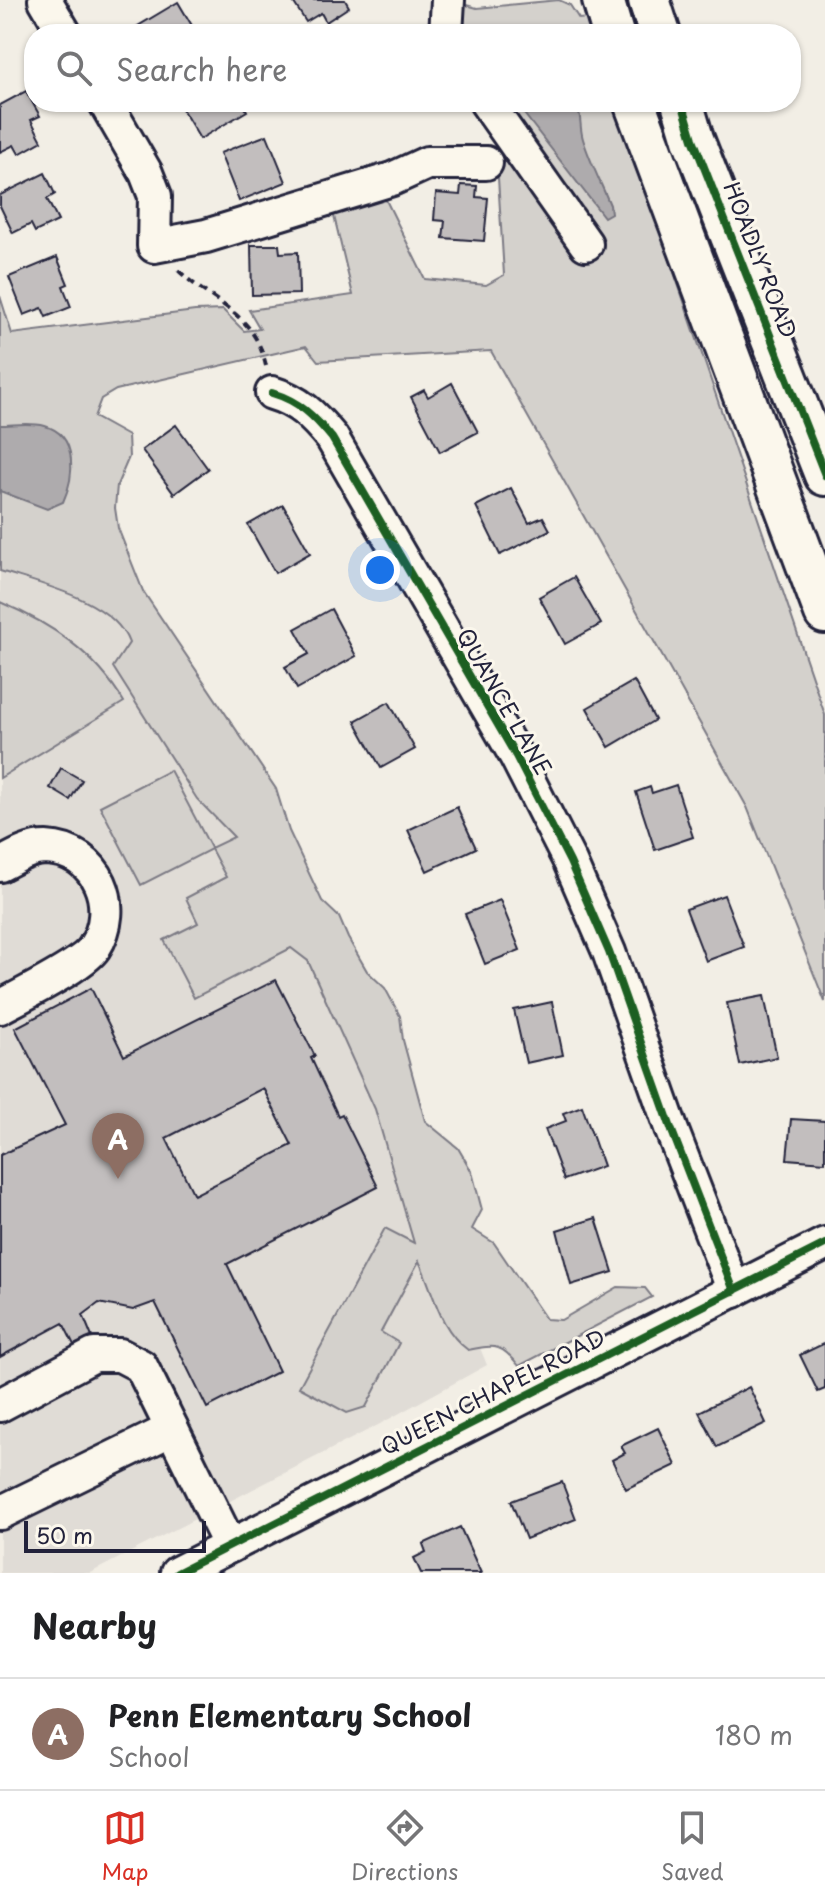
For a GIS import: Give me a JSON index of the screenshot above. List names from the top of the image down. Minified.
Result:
{"streets":{"main road":["HOADLY ROAD"],"street":["QUANCE LANE","QUEEN CHAPEL ROAD"]},"crossings":[["QUANCE LANE","QUEEN CHAPEL ROAD"]],"scale_bar":"50 m","page":{"search":"Search here","pins":"A","scale":"50 m","heading":"Nearby","list":[{"mark":"A","name":"Penn Elementary School","note":"School","value":"180 m"}],"nav":["Map","Directions","Saved"]}}
